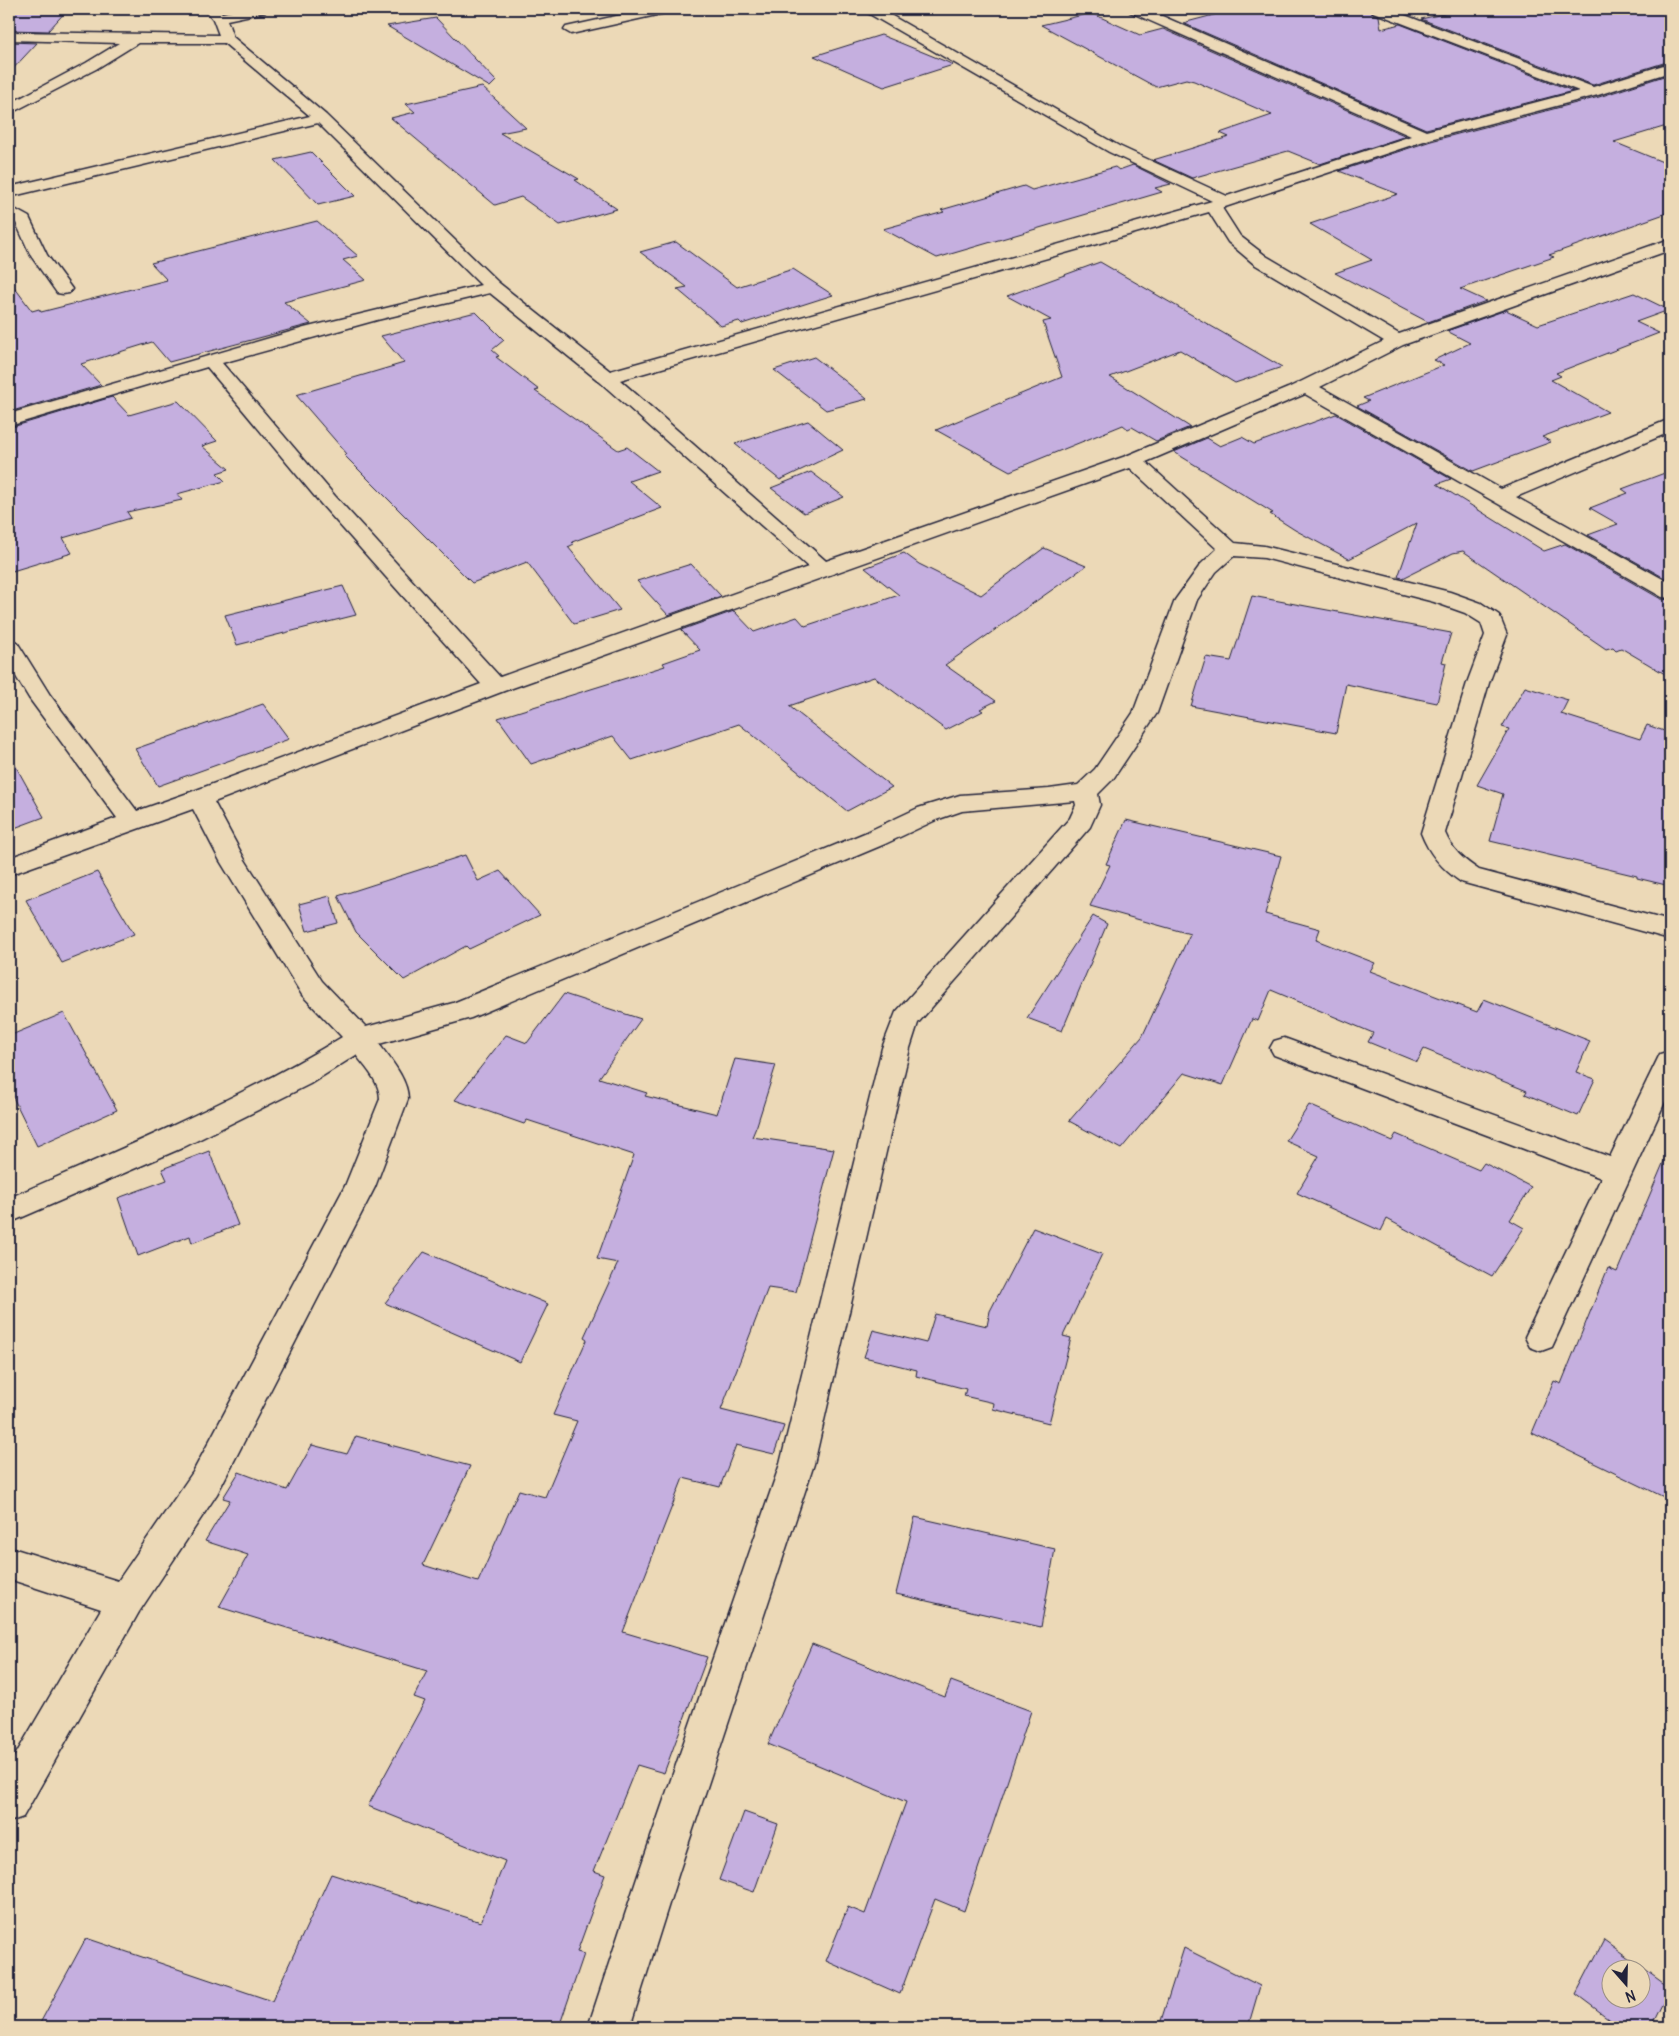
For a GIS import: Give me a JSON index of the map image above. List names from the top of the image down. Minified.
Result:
{"north":"bottom"}
